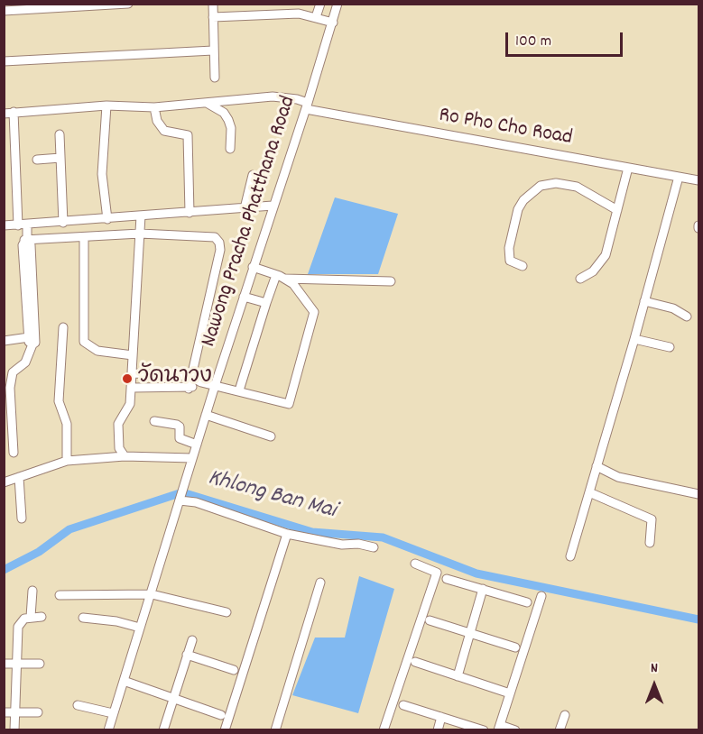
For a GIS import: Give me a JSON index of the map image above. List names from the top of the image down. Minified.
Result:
{"streets":{"street":["Ro Pho Cho Road","Nawong Pracha Phatthana Road"]},"crossings":[["Ro Pho Cho Road","Nawong Pracha Phatthana Road"]],"water":["Khlong Ban Mai"],"places":["วัดนาวง"],"scale_bar":"100 m","north":"top"}
